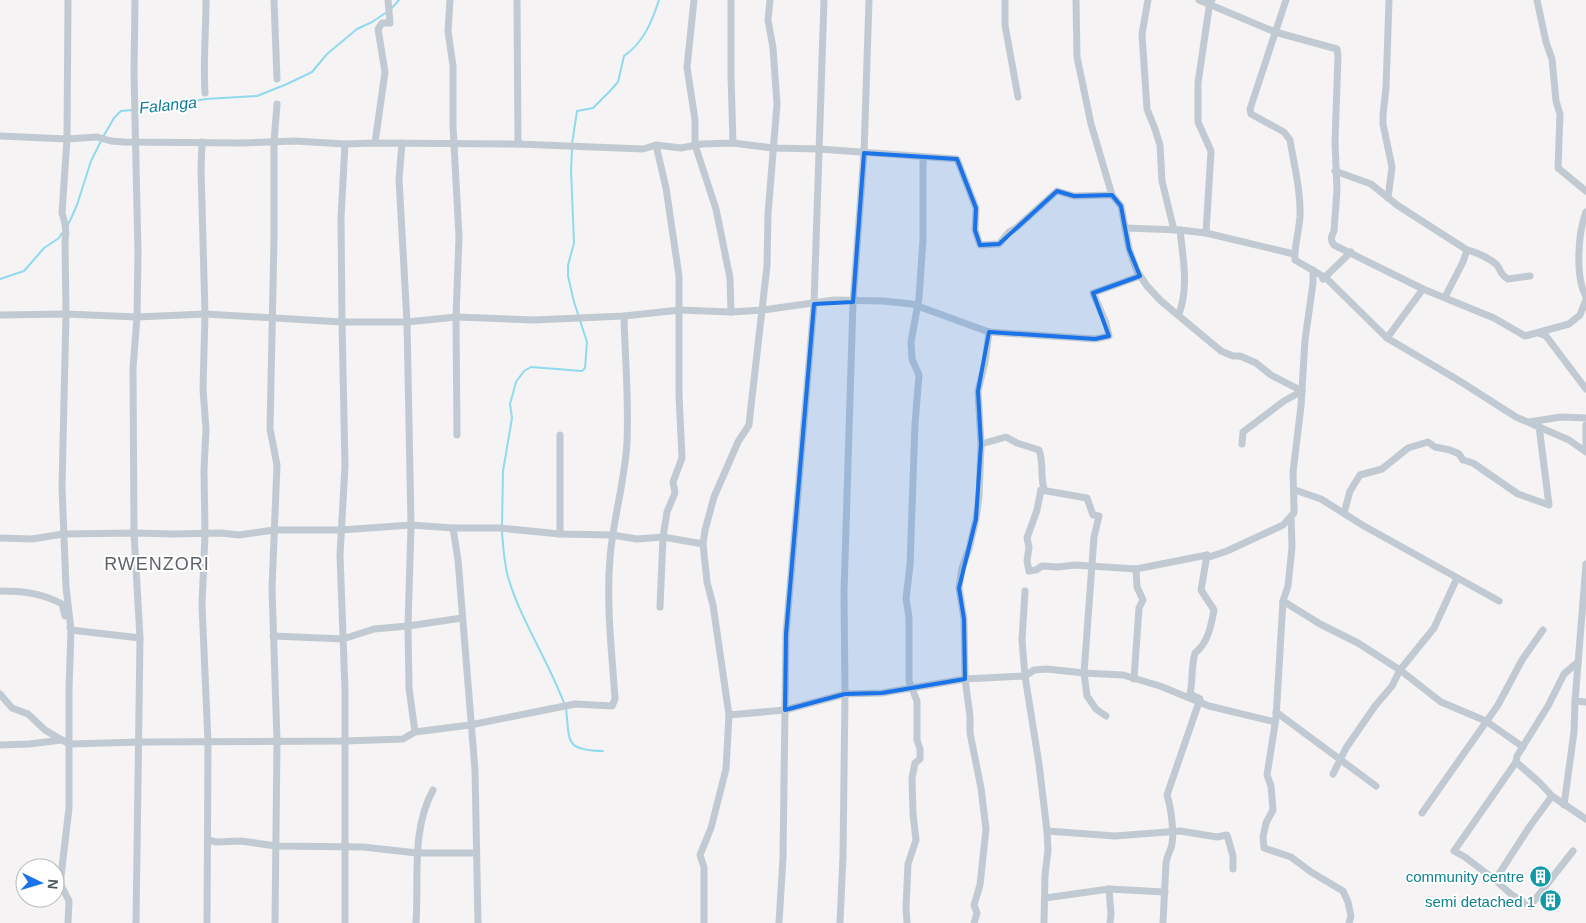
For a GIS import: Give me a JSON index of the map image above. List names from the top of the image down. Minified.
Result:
{"districts":["RWENZORI"],"water":["Falanga"],"places":{"building":["community centre","semi detached 1"]},"north":"right"}
